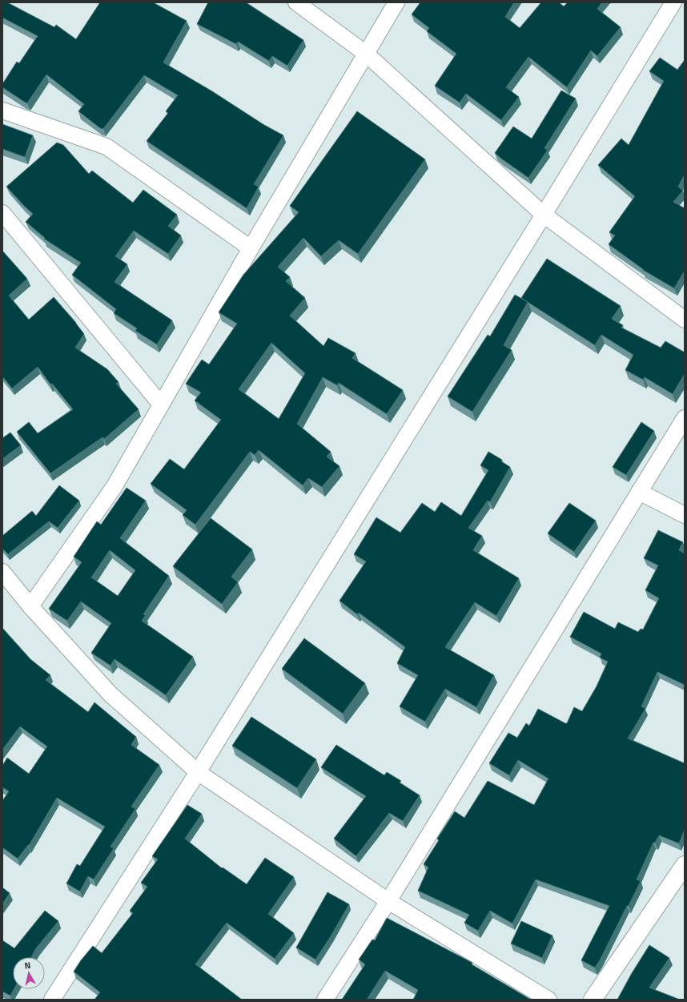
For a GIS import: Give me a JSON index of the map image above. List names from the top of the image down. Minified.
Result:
{"north":"top"}
